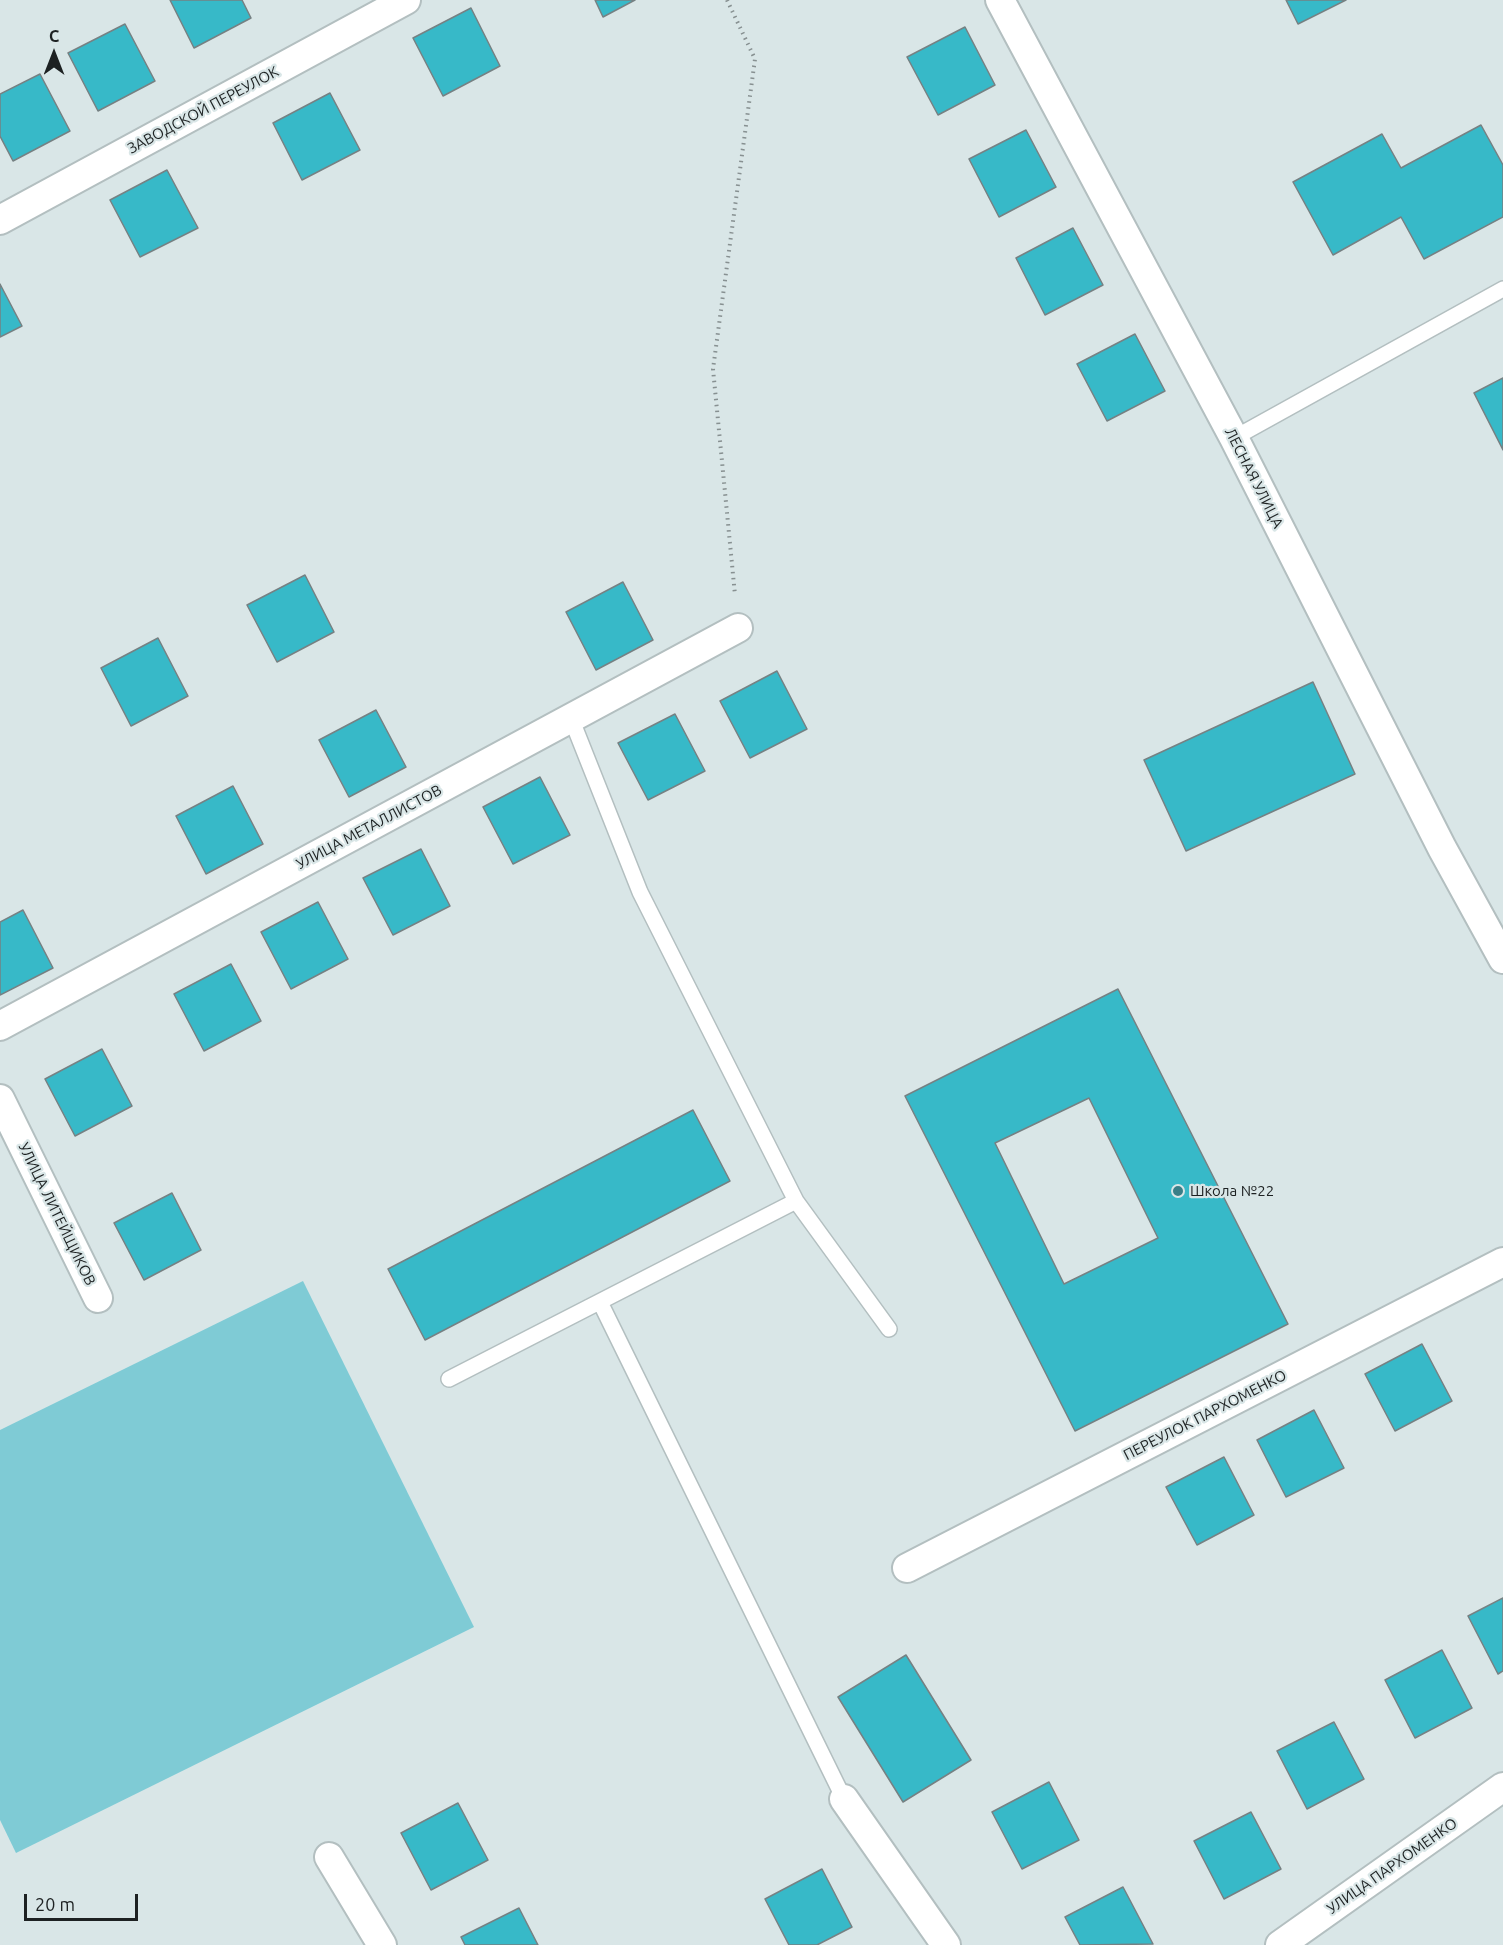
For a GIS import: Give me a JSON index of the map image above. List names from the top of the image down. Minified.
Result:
{"streets":{"street":["ЗАВОДСКОЙ ПЕРЕУЛОК","ЛЕСНАЯ УЛИЦА","УЛИЦА МЕТАЛЛИСТОВ","УЛИЦА ЛИТЕЙЩИКОВ","ПЕРЕУЛОК ПАРХОМЕНКО","УЛИЦА ПАРХОМЕНКО"]},"places":["Школа №22"],"scale_bar":"20 m","north":"top"}
